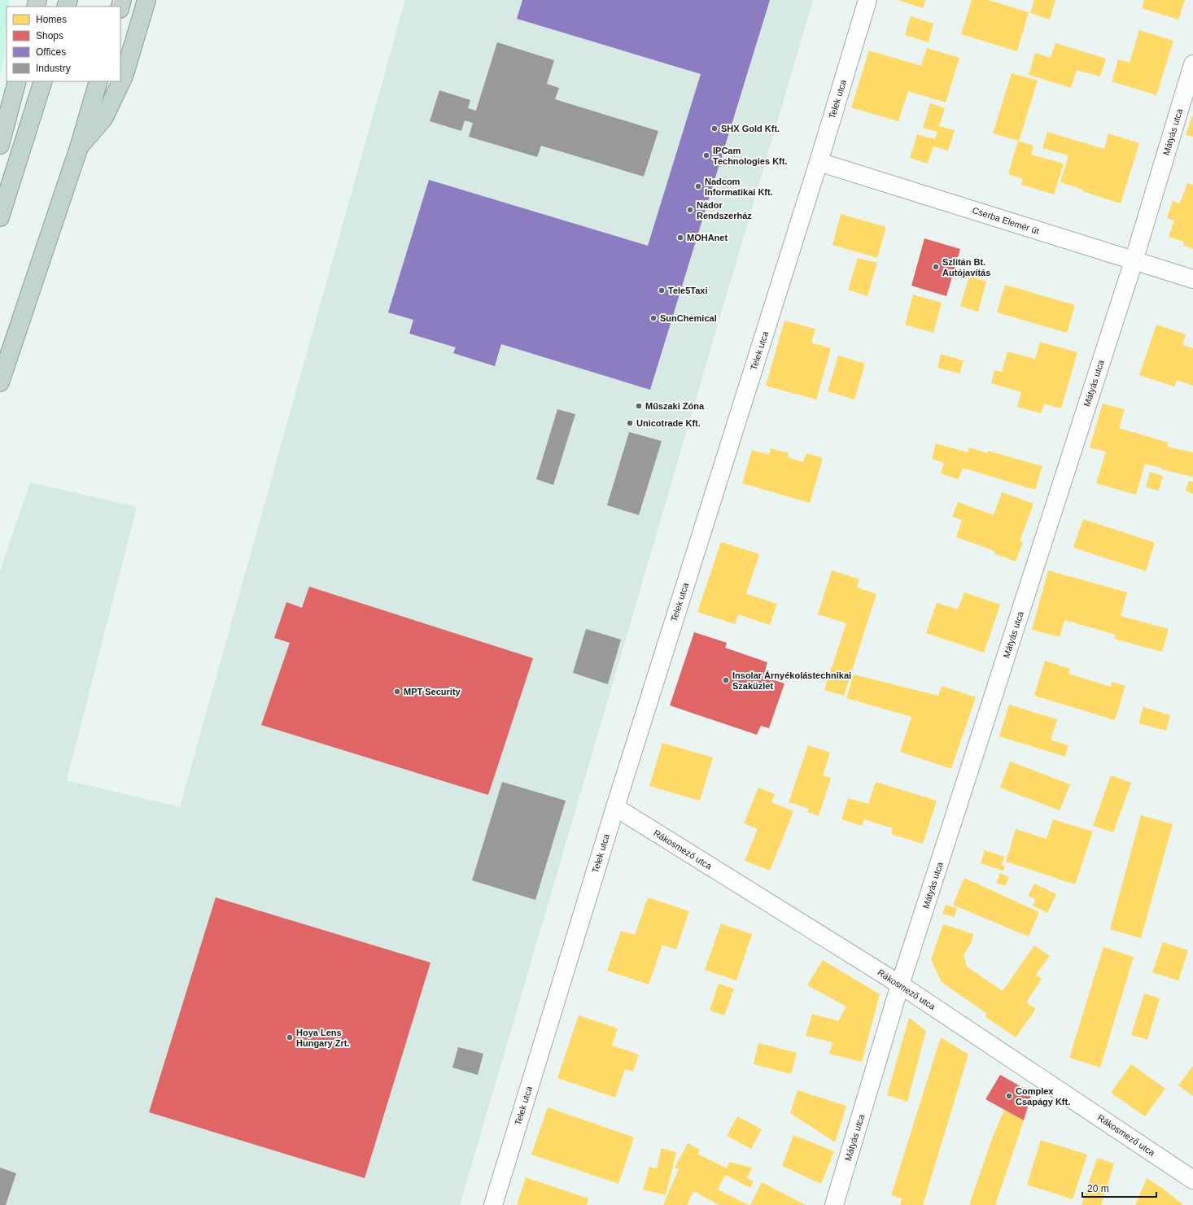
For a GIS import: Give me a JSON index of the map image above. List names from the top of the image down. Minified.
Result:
{"streets":{"street":["Telek utca","Mátyás utca","Cserba Elemér út","Rákosmező utca"]},"crossings":[["Telek utca","Cserba Elemér út"],["Telek utca","Rákosmező utca"],["Mátyás utca","Cserba Elemér út"],["Mátyás utca","Rákosmező utca"]],"places":["SHX Gold Kft.","IPCam Technologies Kft.","Nadcom Informatikai Kft.","Nádor Rendszerház","MOHAnet","Szlitán Bt. Autójavítás","Tele5Taxi","SunChemical","Műszaki Zóna","Unicotrade Kft.","Insolar Árnyékolástechnikai Szaküzlet","MPT Security","Hoya Lens Hungary Zrt.","Complex Csapágy Kft."],"legend":["Homes","Shops","Offices","Industry"],"scale_bar":"20 m"}
